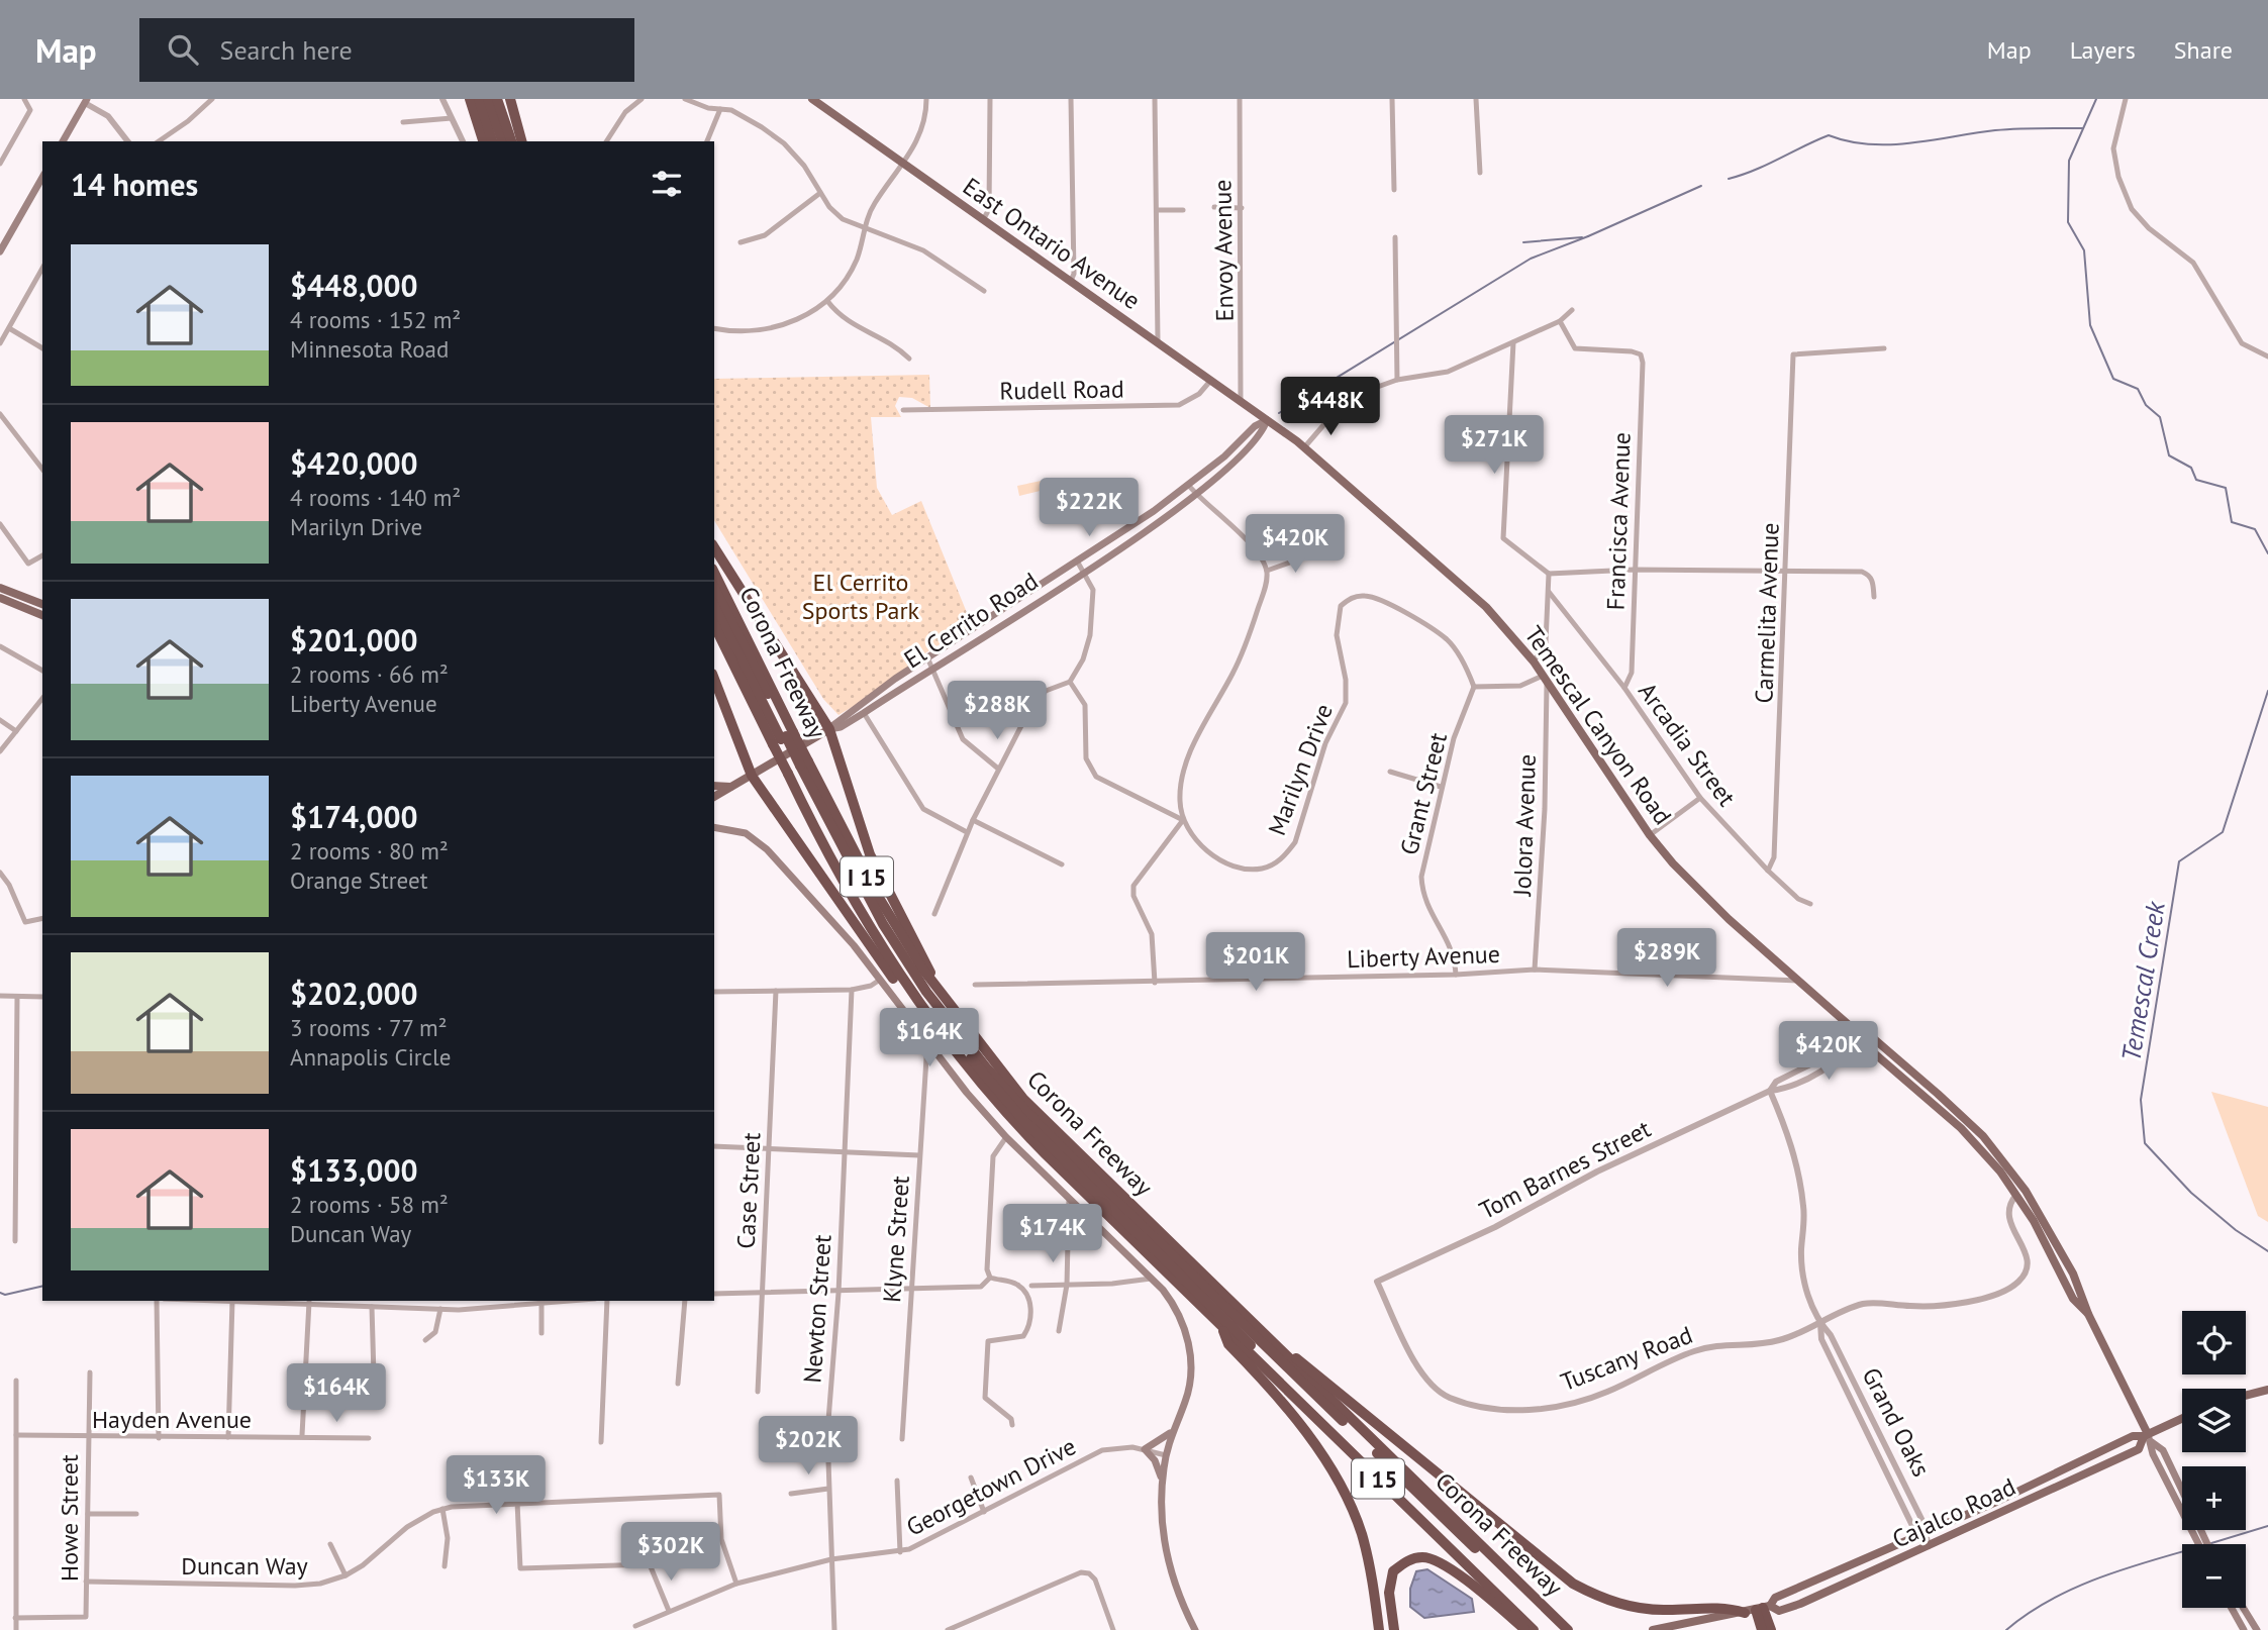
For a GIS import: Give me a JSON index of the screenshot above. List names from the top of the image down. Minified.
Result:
{"streets":{"highway":["Corona Freeway","I 15"],"main road":["East Ontario Avenue","El Cerrito Road","Temescal Canyon Road","Cajalco Road"],"street":["Envoy Avenue","Rudell Road","Francisca Avenue","Carmelita Avenue","Arcadia Street","Marilyn Drive","Grant Street","Jolora Avenue","Liberty Avenue","Tom Barnes Street","Case Street","Klyne Street","Newton Street","Tuscany Road","Hayden Avenue","Grand Oaks","Georgetown Drive","Howe Street","Duncan Way"]},"crossings":[["East Ontario Avenue","Envoy Avenue"],["East Ontario Avenue","Rudell Road"],["East Ontario Avenue","El Cerrito Road"],["East Ontario Avenue","Temescal Canyon Road"],["Francisca Avenue","Arcadia Street"],["Carmelita Avenue","Arcadia Street"],["El Cerrito Road","Temescal Canyon Road"],["Temescal Canyon Road","Jolora Avenue"],["Temescal Canyon Road","Liberty Avenue"],["Temescal Canyon Road","Tom Barnes Street"],["Temescal Canyon Road","Tuscany Road"],["Temescal Canyon Road","Cajalco Road"],["Marilyn Drive","Grant Street"],["Grant Street","Liberty Avenue"],["Jolora Avenue","Liberty Avenue"],["Tom Barnes Street","Tuscany Road"],["Tom Barnes Street","Grand Oaks"],["Newton Street","Georgetown Drive"],["Tuscany Road","Grand Oaks"],["Hayden Avenue","Howe Street"],["Grand Oaks","Cajalco Road"],["Georgetown Drive","Duncan Way"],["Howe Street","Duncan Way"]],"water":["Temescal Creek"],"parks":["El Cerrito Sports Park"],"page":{"header":"Map","search":"Search here","nav":["Map","Layers","Share"],"heading":"14 homes","list":[{"name":"$448,000","note":"4 rooms · 152 m² · Minnesota Road"},{"name":"$420,000","note":"4 rooms · 140 m² · Marilyn Drive"},{"name":"$201,000","note":"2 rooms · 66 m² · Liberty Avenue"},{"name":"$174,000","note":"2 rooms · 80 m² · Orange Street"},{"name":"$202,000","note":"3 rooms · 77 m² · Annapolis Circle"},{"name":"$133,000","note":"2 rooms · 58 m² · Duncan Way"}],"price":["$448K","$271K","$222K","$420K","$288K","$289K","$201K","$164K","$420K","$174K","$164K","$202K","$133K","$302K"],"map_buttons":["+","−"]}}
